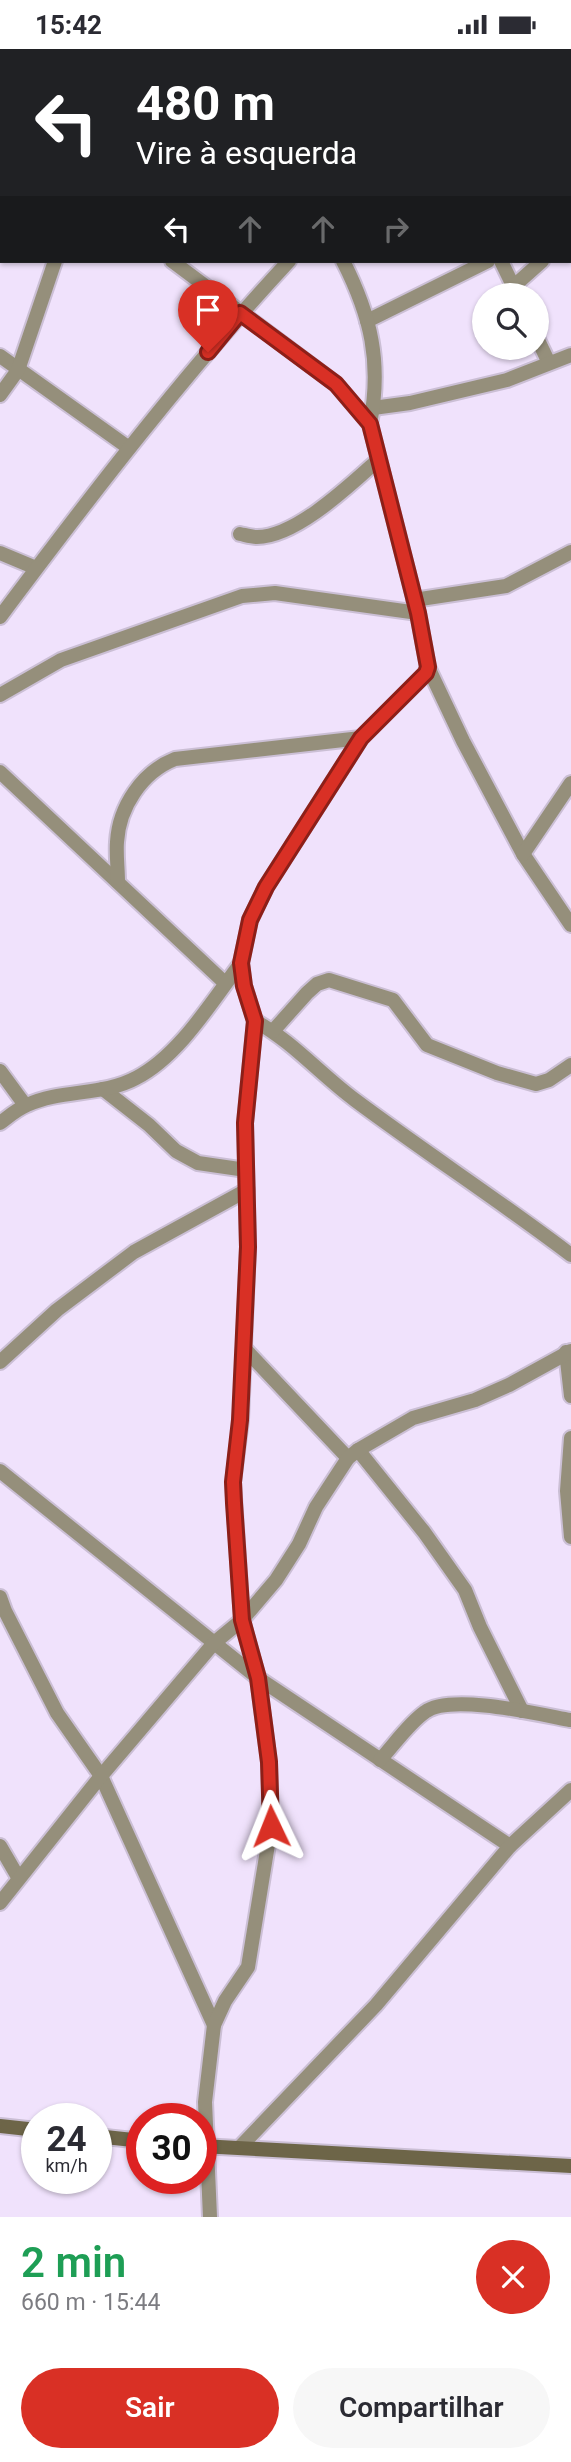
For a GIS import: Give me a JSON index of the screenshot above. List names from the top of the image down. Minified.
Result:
{"page":{"status":"15:42","turn":["480 m","Vire à esquerda"],"speed":"24 km/h","limit":"30","heading":["2 min","660 m · 15:44"],"buttons":["Sair","Compartilhar"]}}
